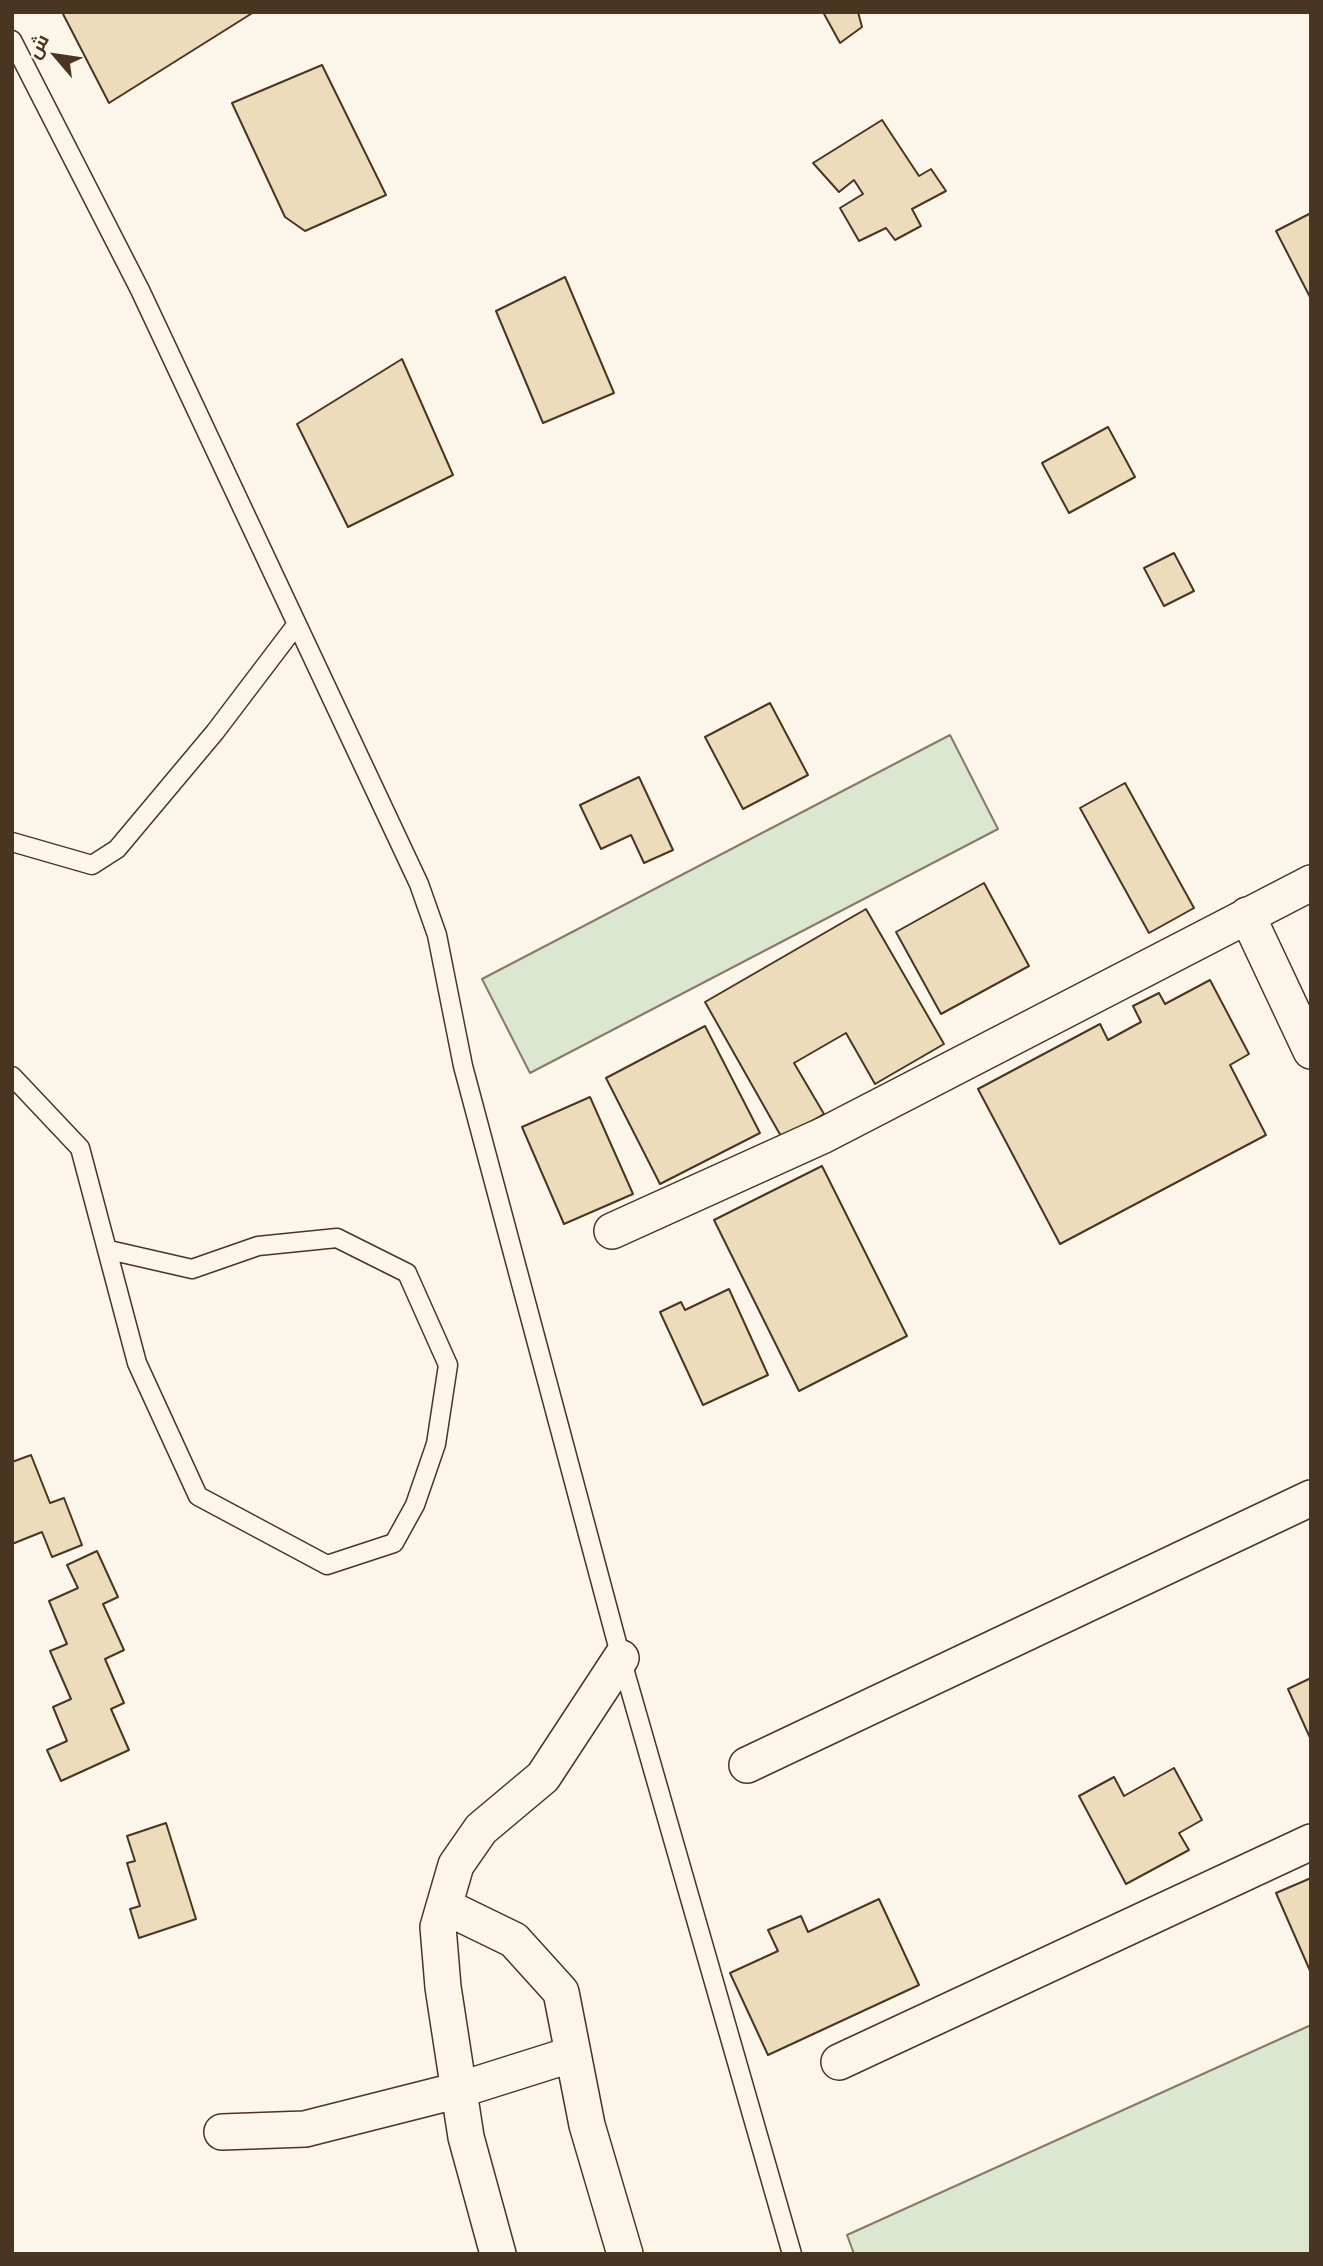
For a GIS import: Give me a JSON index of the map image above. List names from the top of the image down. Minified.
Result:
{"north":"top left"}
